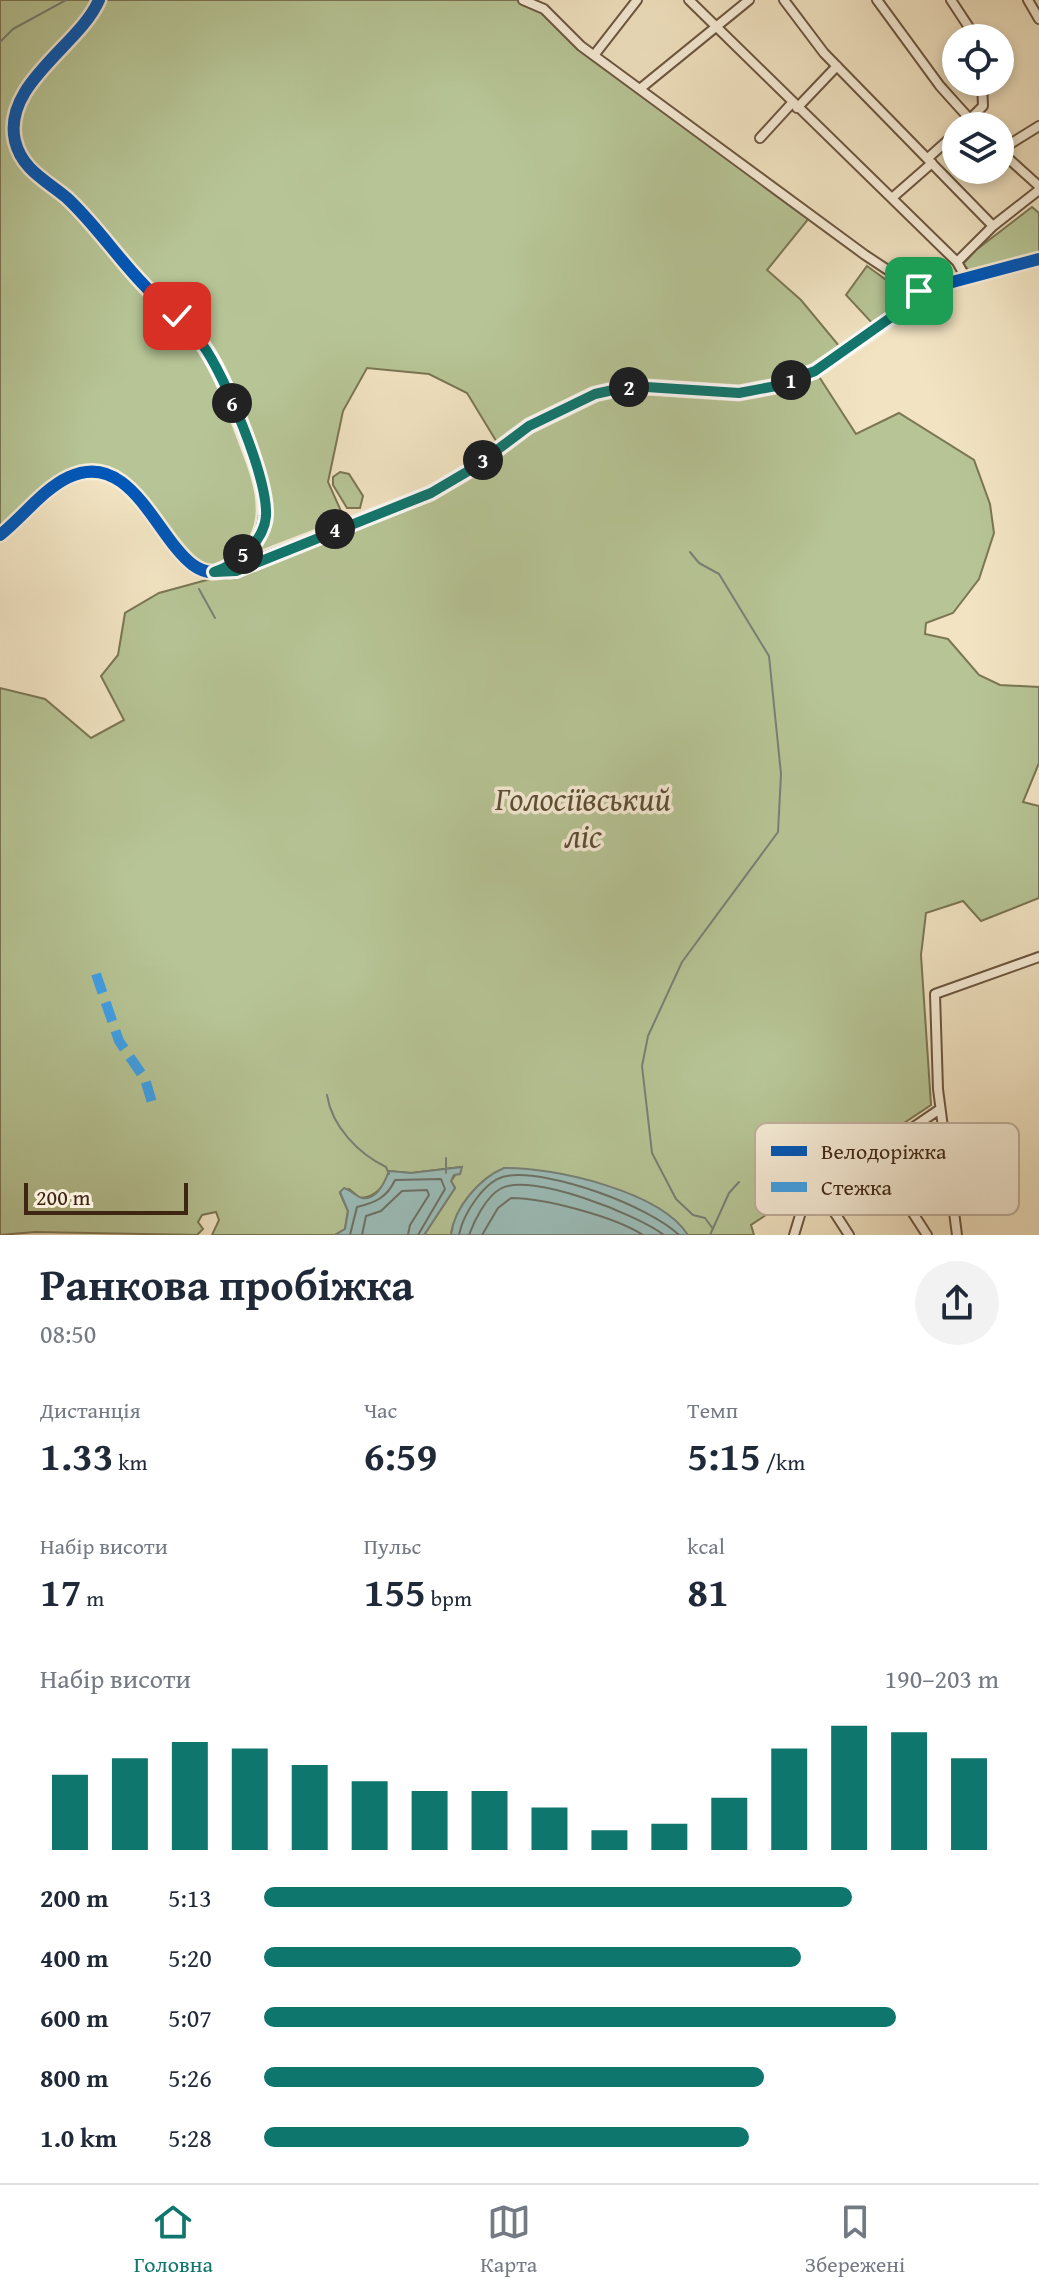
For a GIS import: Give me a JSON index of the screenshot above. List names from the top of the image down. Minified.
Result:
{"parks":["Голосіївський ліс"],"legend":["Велодоріжка","Стежка"],"scale_bar":"200 m","page":{"pins":["1","2","6","3","4","5"],"scale":"200 m","heading":["Ранкова пробіжка","08:50"],"stats":[["Дистанція","1.33 km"],["Час","6:59"],["Темп","5:15 /km"],["Набір висоти","17 m"],["Пульс","155 bpm"],["kcal","81"]],"chart":["Набір висоти","190–203 m"],"list":[{"name":"200 m","note":"5:13"},{"name":"400 m","note":"5:20"},{"name":"600 m","note":"5:07"},{"name":"800 m","note":"5:26"},{"name":"1.0 km","note":"5:28"}],"tabs":["Головна","Карта","Збережені"]}}
